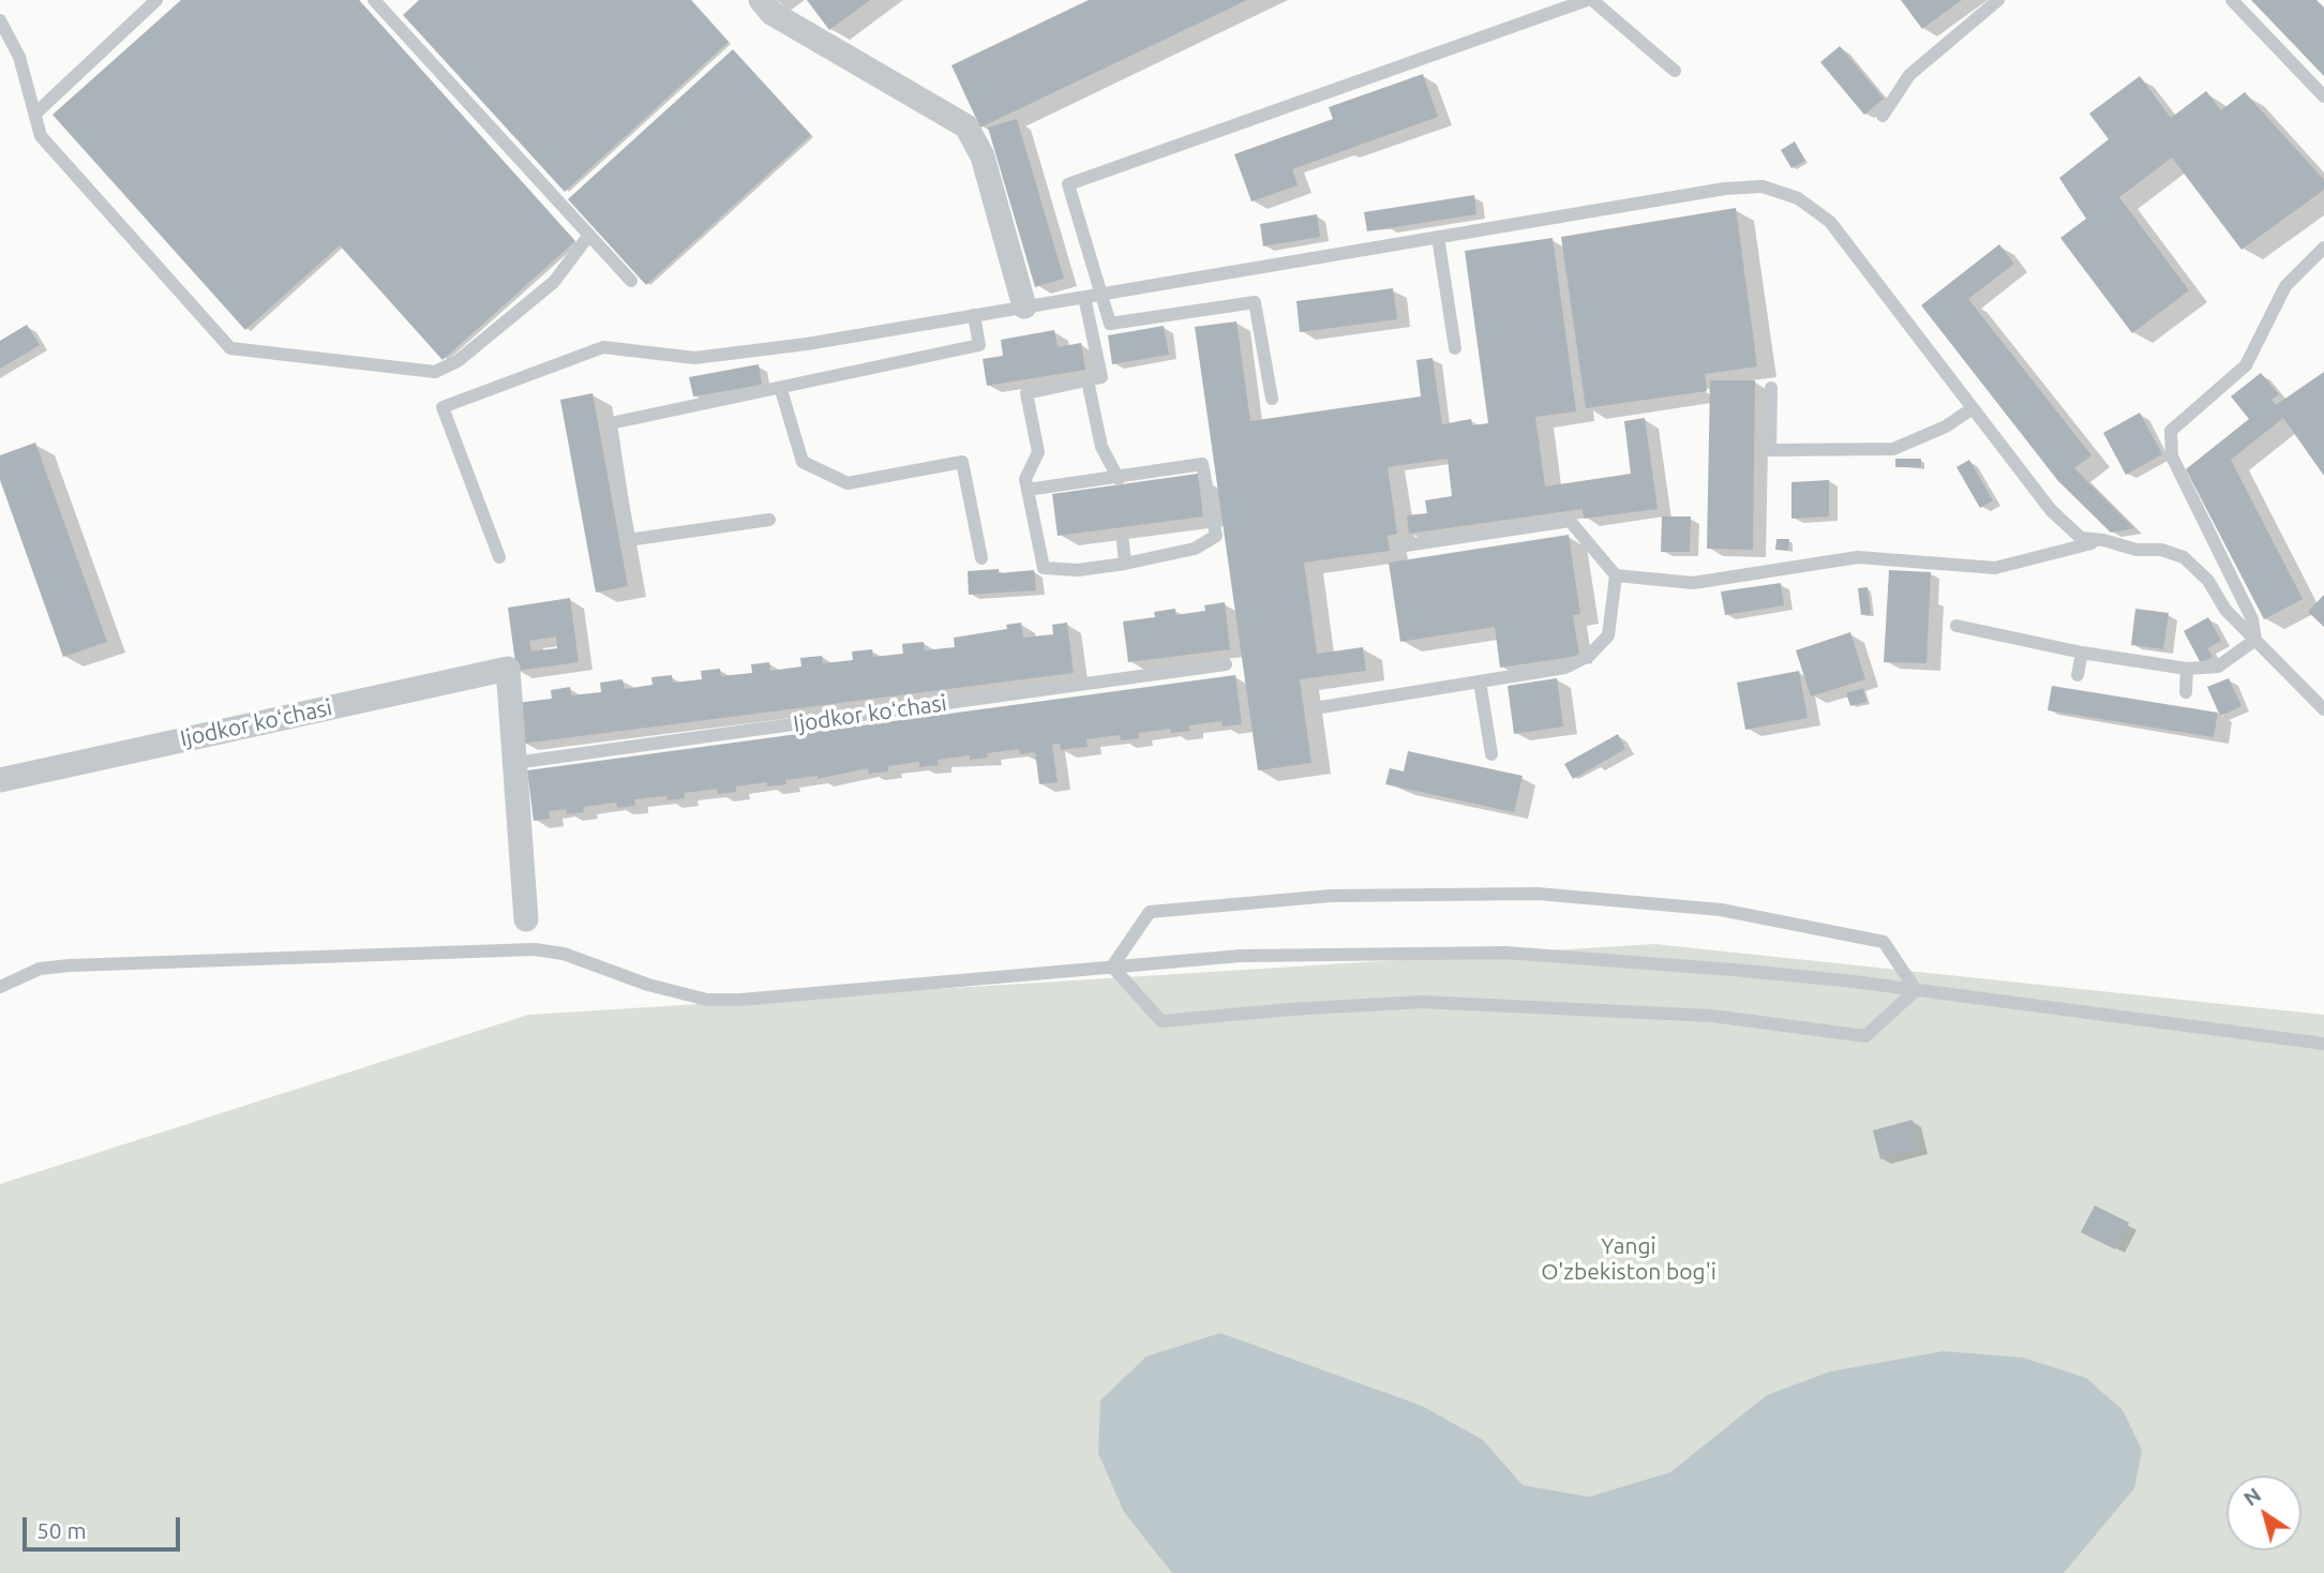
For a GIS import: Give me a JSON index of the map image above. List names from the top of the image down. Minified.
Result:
{"streets":{"street":["Ijodkor koʻchasi"]},"parks":["Yangi O'zbekiston bog'i"],"scale_bar":"50 m","north":"top left"}
